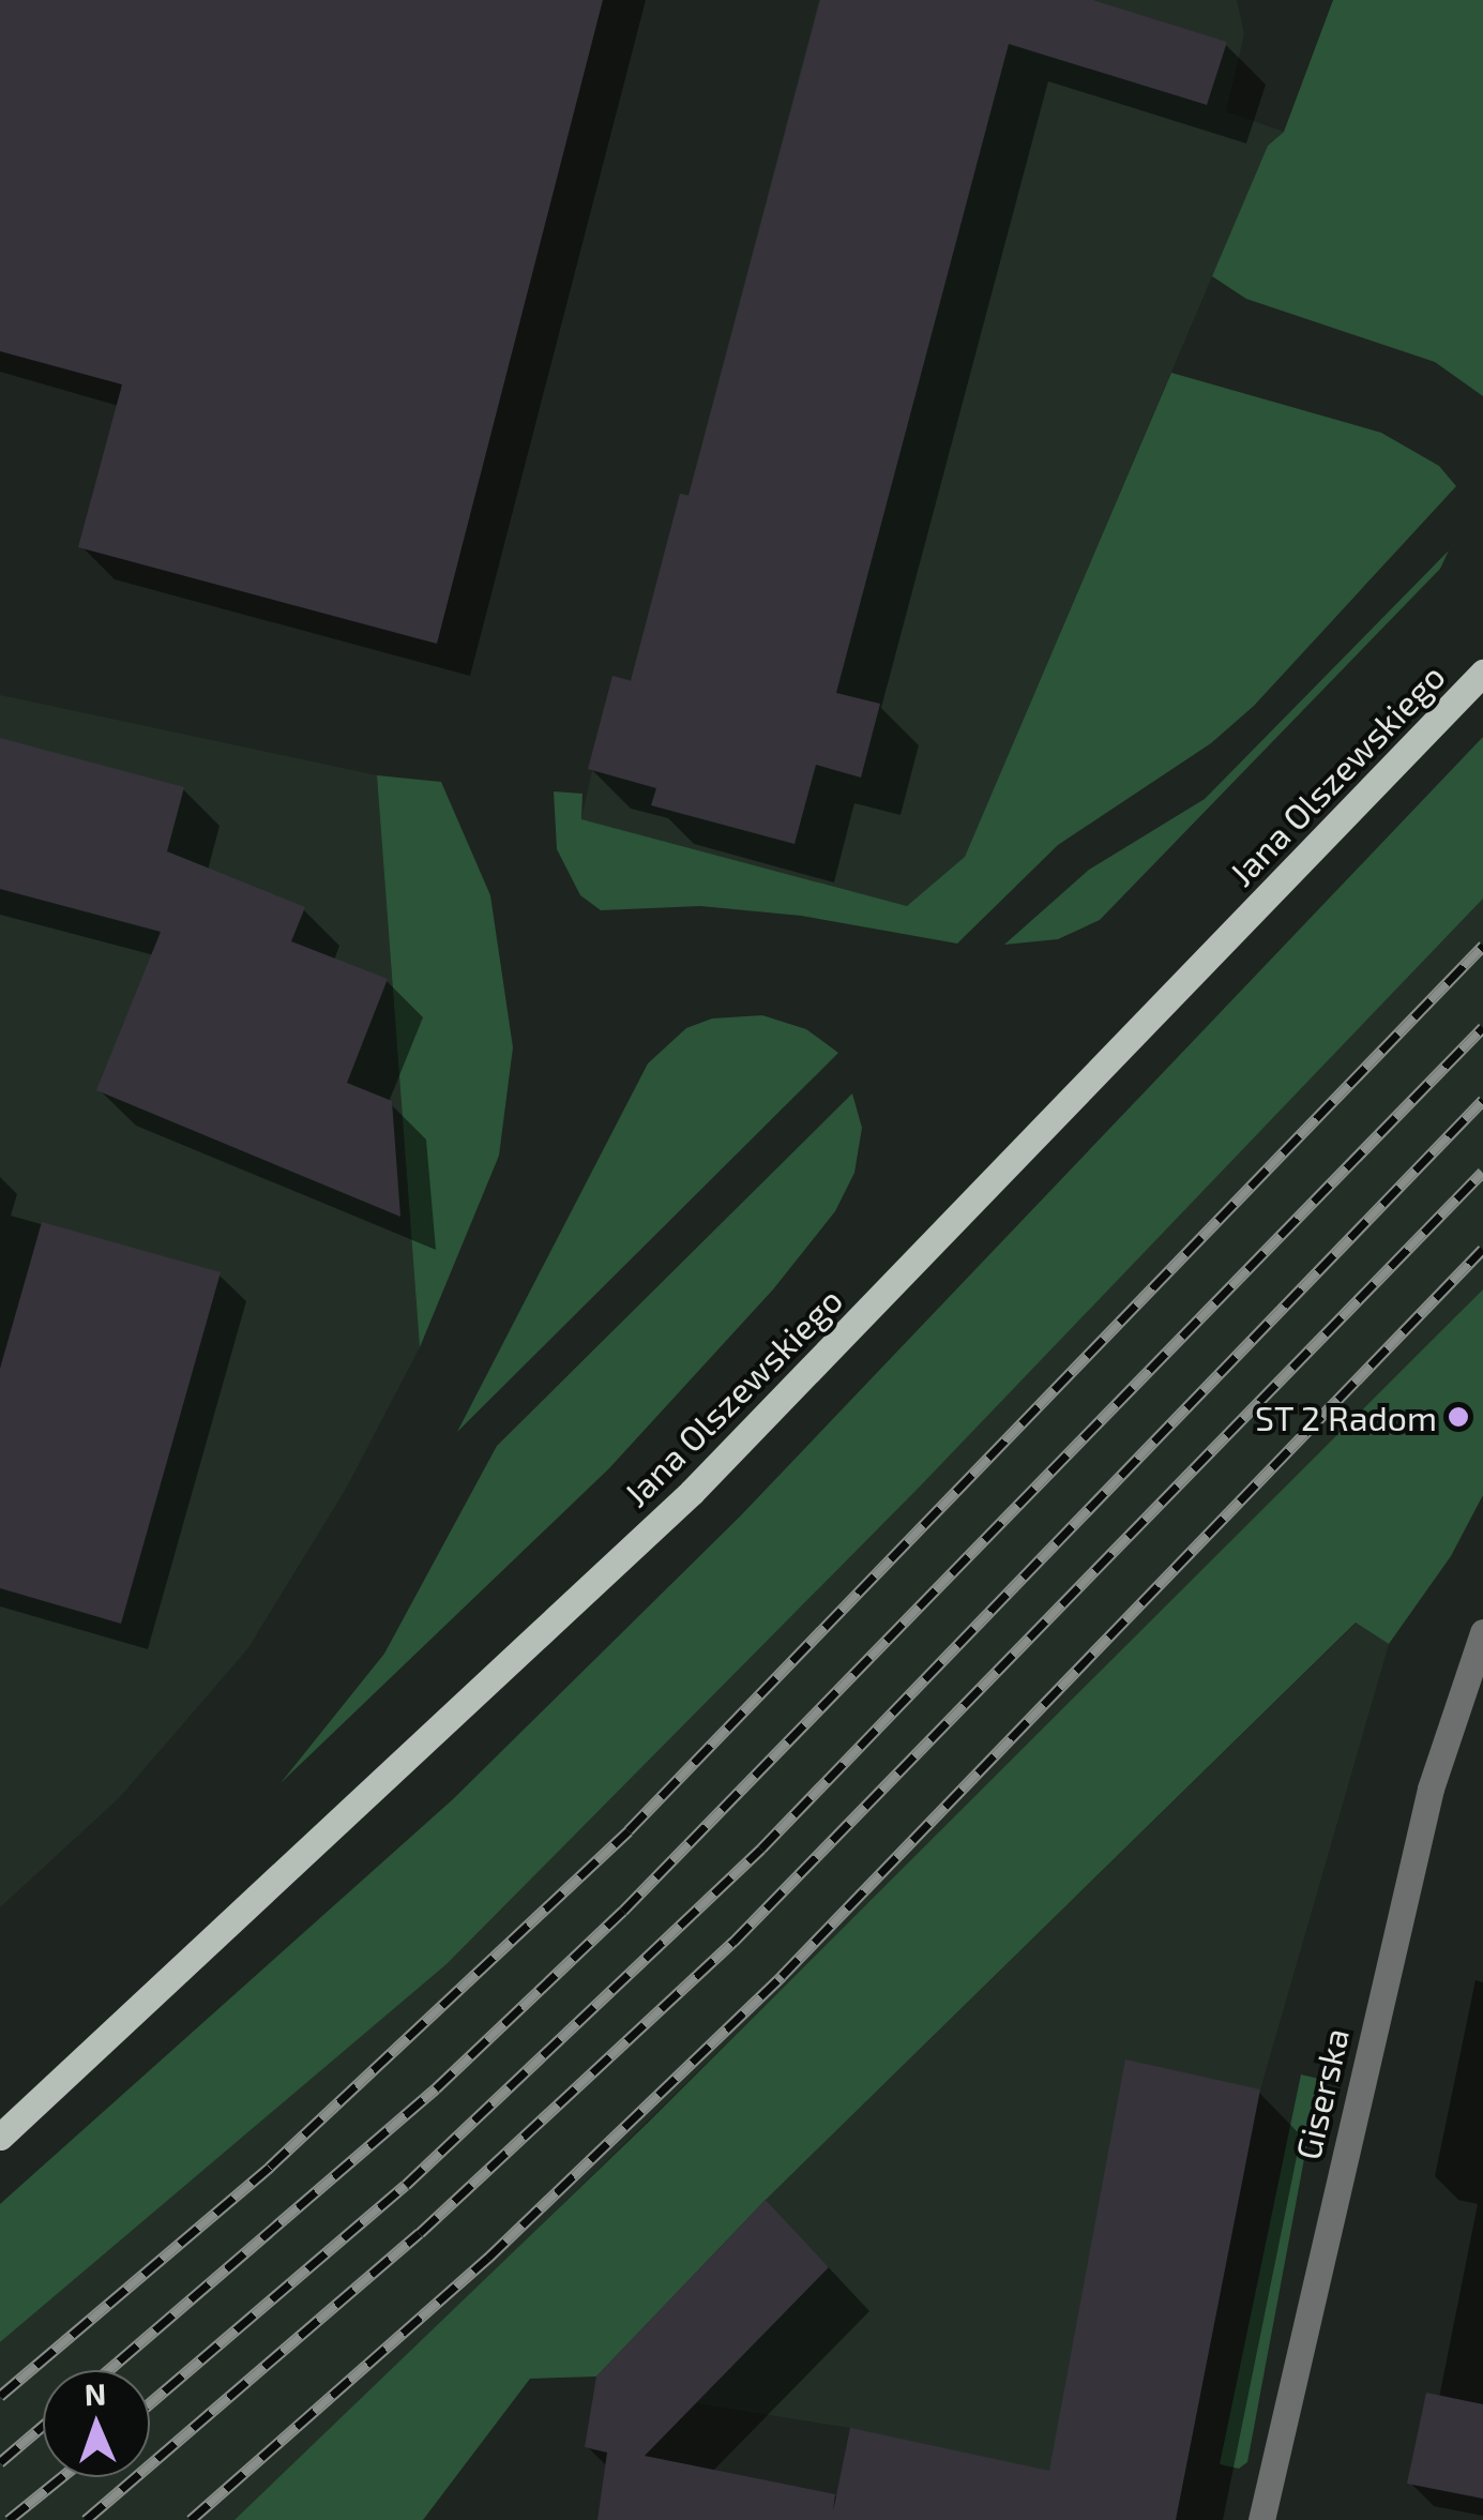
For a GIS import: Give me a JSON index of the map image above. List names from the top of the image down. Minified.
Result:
{"streets":{"main road":["Jana Olszewskiego"],"street":["Giserska"]},"places":["ST 2 Radom"],"north":"top"}
